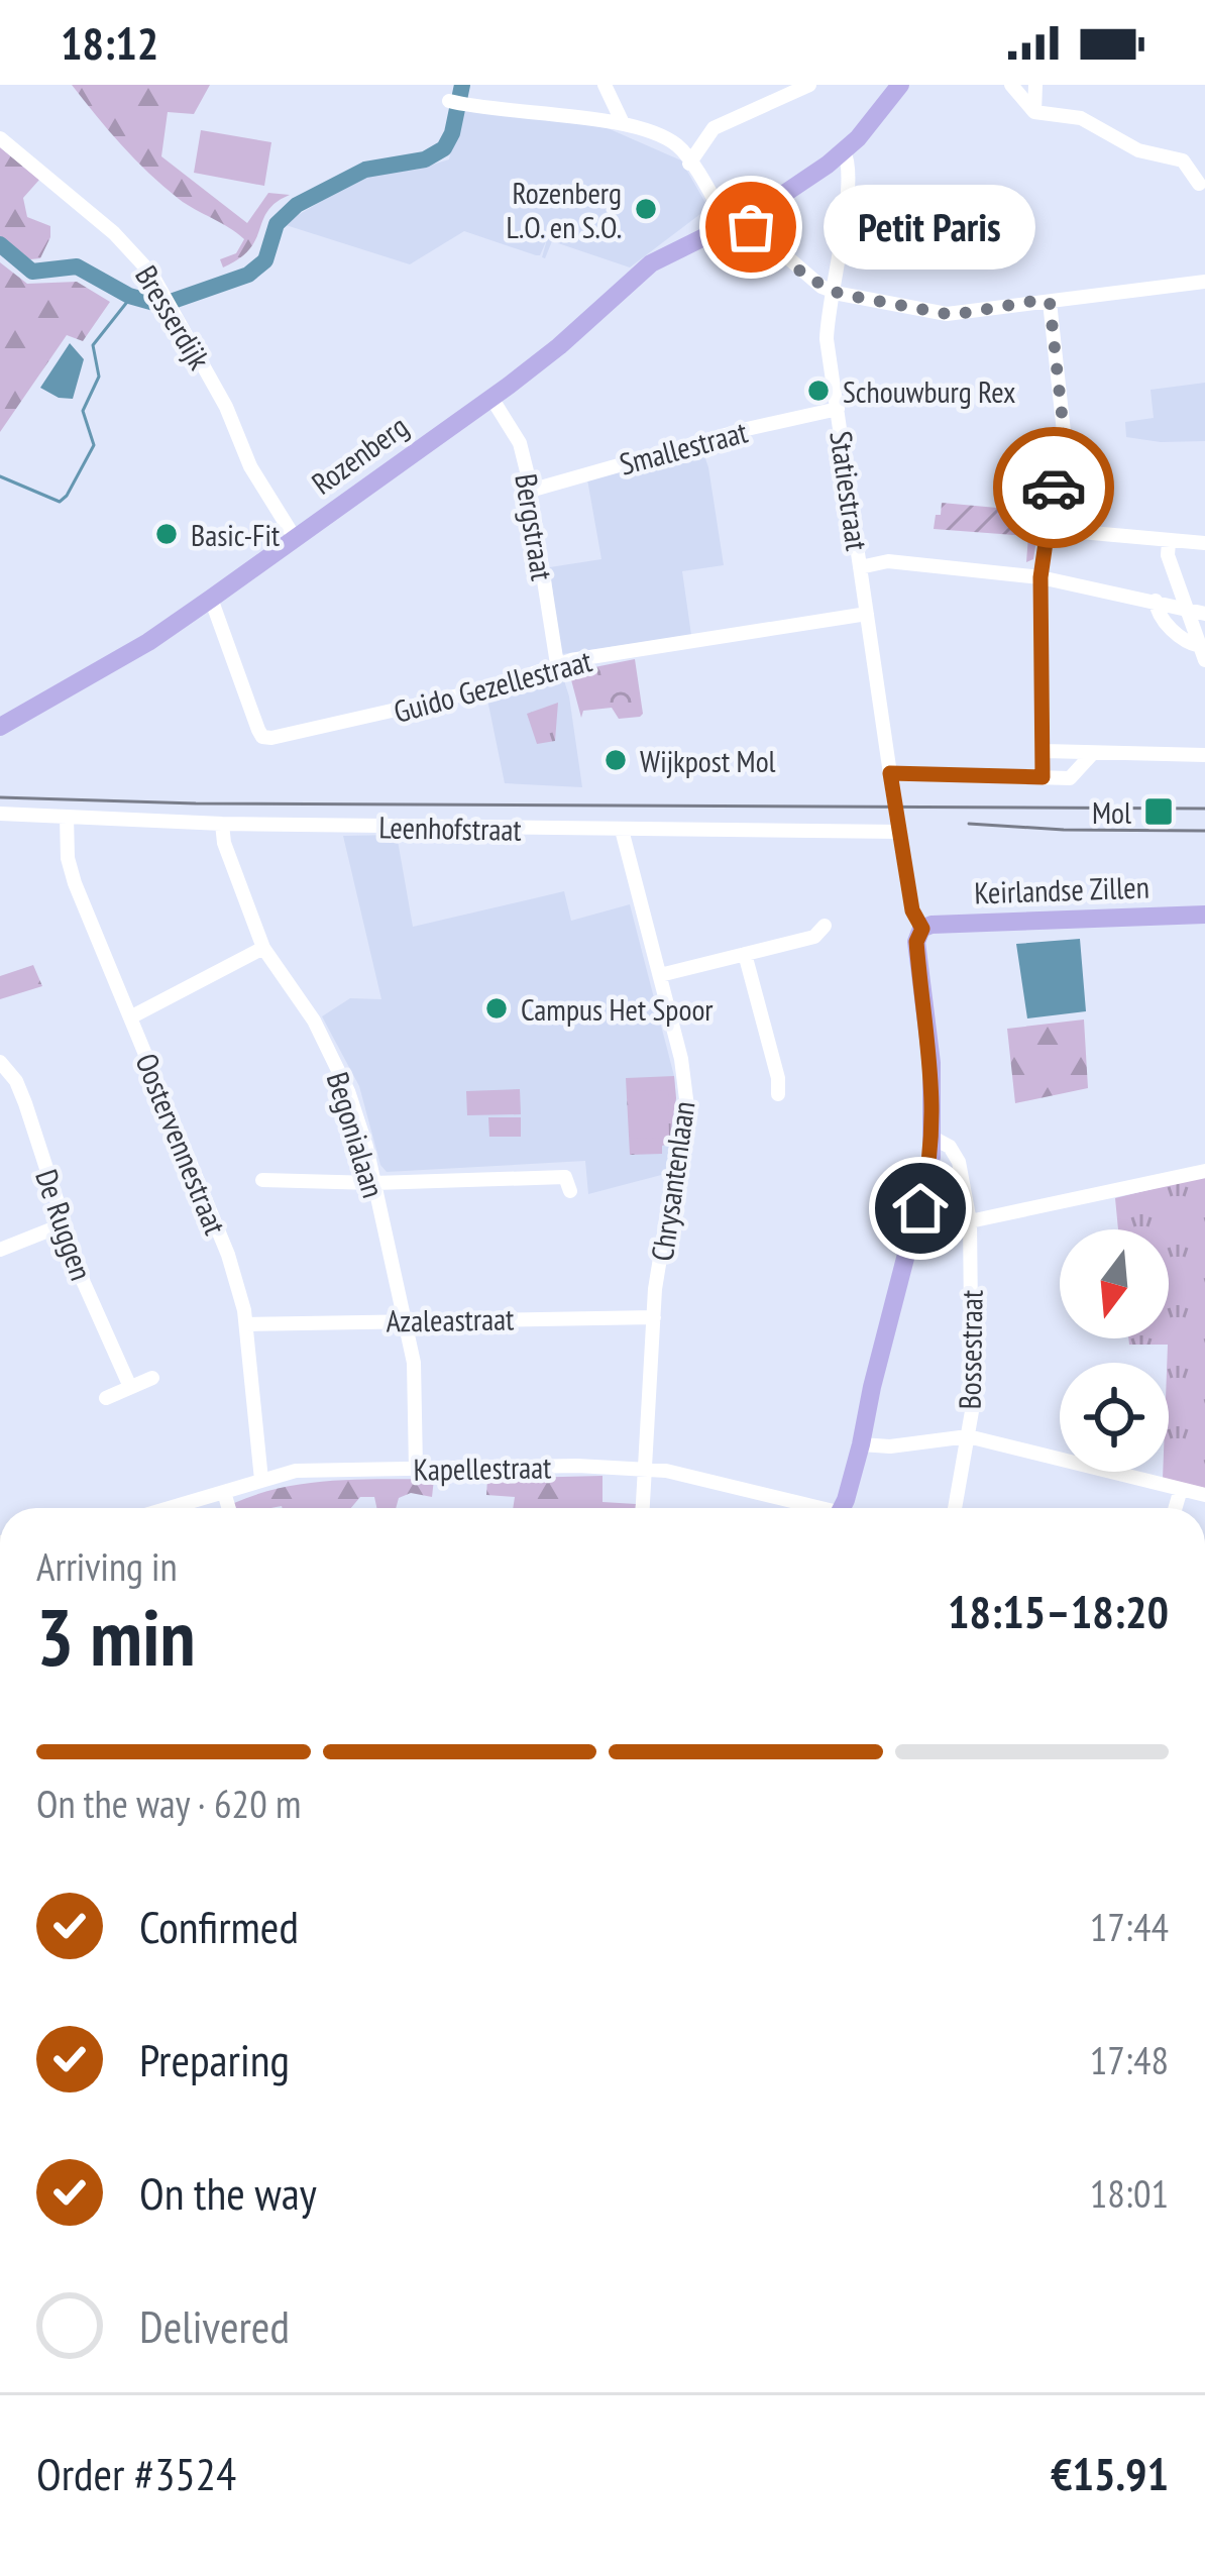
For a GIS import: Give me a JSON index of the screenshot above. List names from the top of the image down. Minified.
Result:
{"streets":{"main road":["Rozenberg","Keirlandse Zillen"],"street":["Bresserdijk","Smallestraat","Statiestraat","Bergstraat","Guido Gezellestraat","Leenhofstraat","Begonialaan","Oostervennestraat","Chrysantenlaan","De Ruggen","Azaleastraat","Bossestraat","Kapellestraat"]},"crossings":[["Bresserdijk","Rozenberg"],["Smallestraat","Statiestraat"],["Smallestraat","Bergstraat"],["Rozenberg","Statiestraat"],["Rozenberg","Bergstraat"],["Rozenberg","Guido Gezellestraat"],["Statiestraat","Guido Gezellestraat"],["Statiestraat","Leenhofstraat"],["Statiestraat","Keirlandse Zillen"],["Bergstraat","Guido Gezellestraat"],["Leenhofstraat","Begonialaan"],["Leenhofstraat","Oostervennestraat"],["Leenhofstraat","Chrysantenlaan"],["Begonialaan","Azaleastraat"],["Begonialaan","Kapellestraat"],["Oostervennestraat","Azaleastraat"],["Oostervennestraat","Kapellestraat"],["Chrysantenlaan","Azaleastraat"],["Chrysantenlaan","Kapellestraat"]],"places":{"other":["Rozenberg L.O. en S.O.","Petit Paris","Schouwburg Rex","Basic-Fit","Wijkpost Mol","Campus Het Spoor"],"transit":["Mol"]},"north":"bottom","page":{"status":"18:12","bubble":"Petit Paris","heading":["3 min","Arriving in","18:15–18:20"],"panel":["Order #3524","€15.91"],"bar":"On the way · 620 m","list":[["Confirmed","17:44"],["Preparing","17:48"],["On the way","18:01"],"Delivered"]}}
